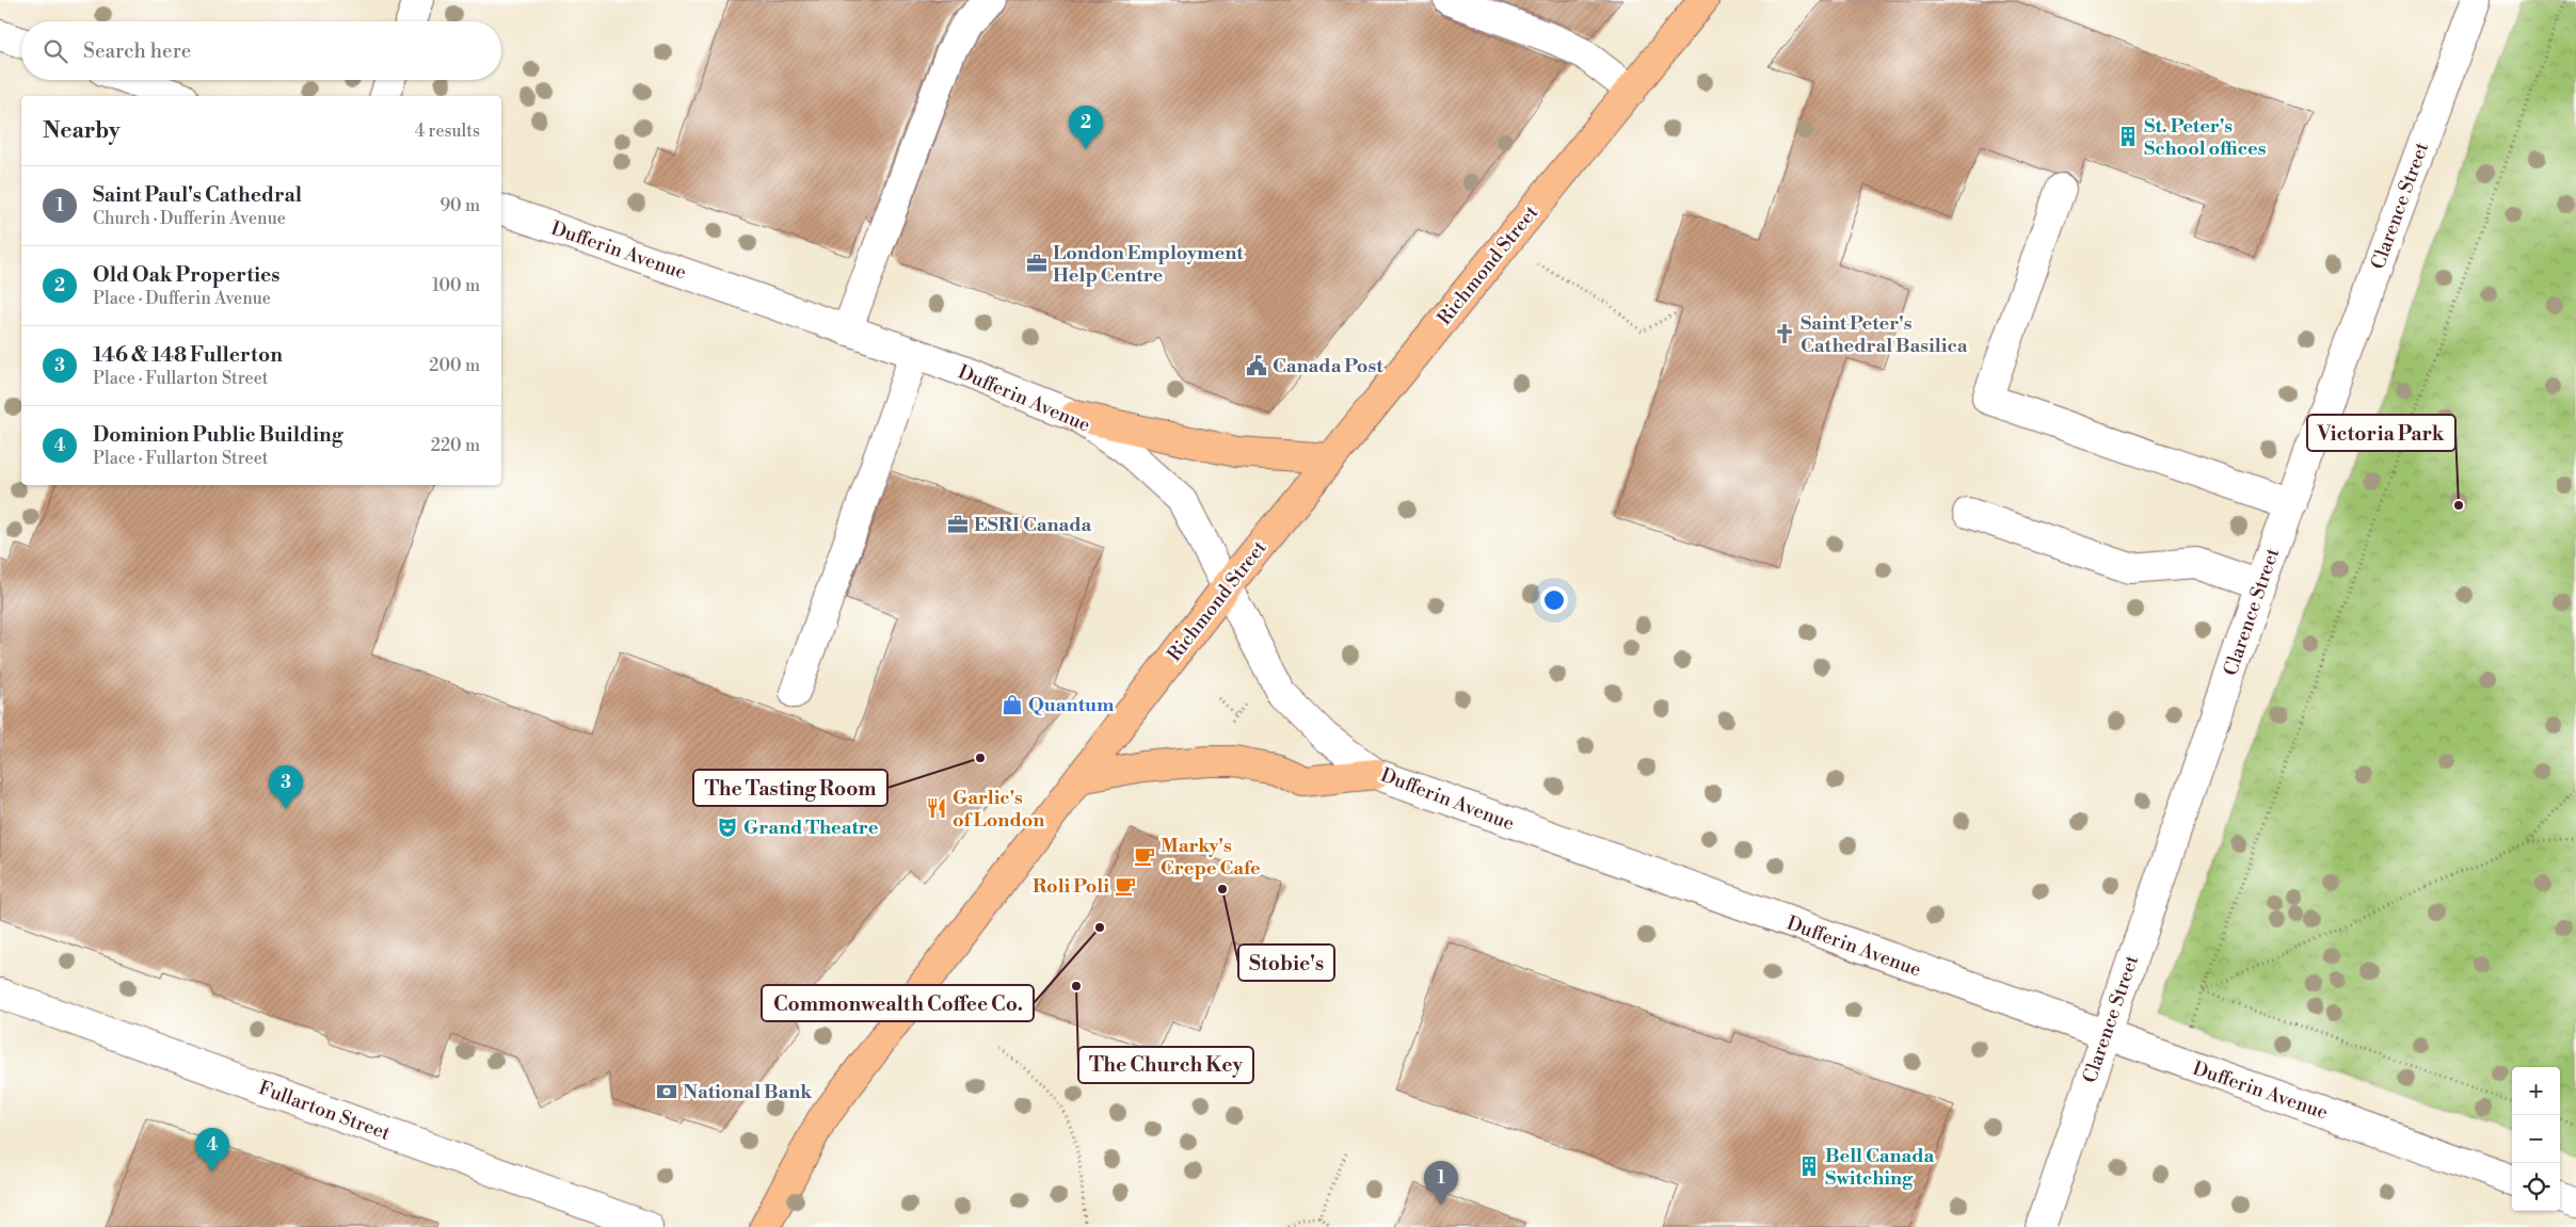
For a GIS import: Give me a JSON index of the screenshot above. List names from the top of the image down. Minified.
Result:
{"streets":{"main road":["Richmond Street"],"street":["Clarence Street","Dufferin Avenue","Fullarton Street"]},"crossings":[["Clarence Street","Dufferin Avenue"],["Dufferin Avenue","Richmond Street"]],"places":{"building":["St. Peter's School offices","Bell Canada Switching"],"office":["London Employment Help Centre","ESRI Canada"],"church":["Saint Peter's Cathedral Basilica"],"public building":["Canada Post"],"other":["Victoria Park","The Tasting Room","Stobie's","Commonwealth Coffee Co.","The Church Key"],"shop":["Quantum"],"restaurant":["Garlic's of London"],"theatre":["Grand Theatre"],"cafe":["Marky's Crepe Cafe","Roli Poli"],"bank":["National Bank"]},"page":{"search":"Search here","heading":["Nearby","4 results"],"pins":["2","3","4","1"],"list":[{"mark":"1","name":"Saint Paul's Cathedral","note":"Church · Dufferin Avenue","value":"90 m"},{"mark":"2","name":"Old Oak Properties","note":"Place · Dufferin Avenue","value":"100 m"},{"mark":"3","name":"146 & 148 Fullerton","note":"Place · Fullarton Street","value":"200 m"},{"mark":"4","name":"Dominion Public Building","note":"Place · Fullarton Street","value":"220 m"}],"map_buttons":["+","−"]}}
